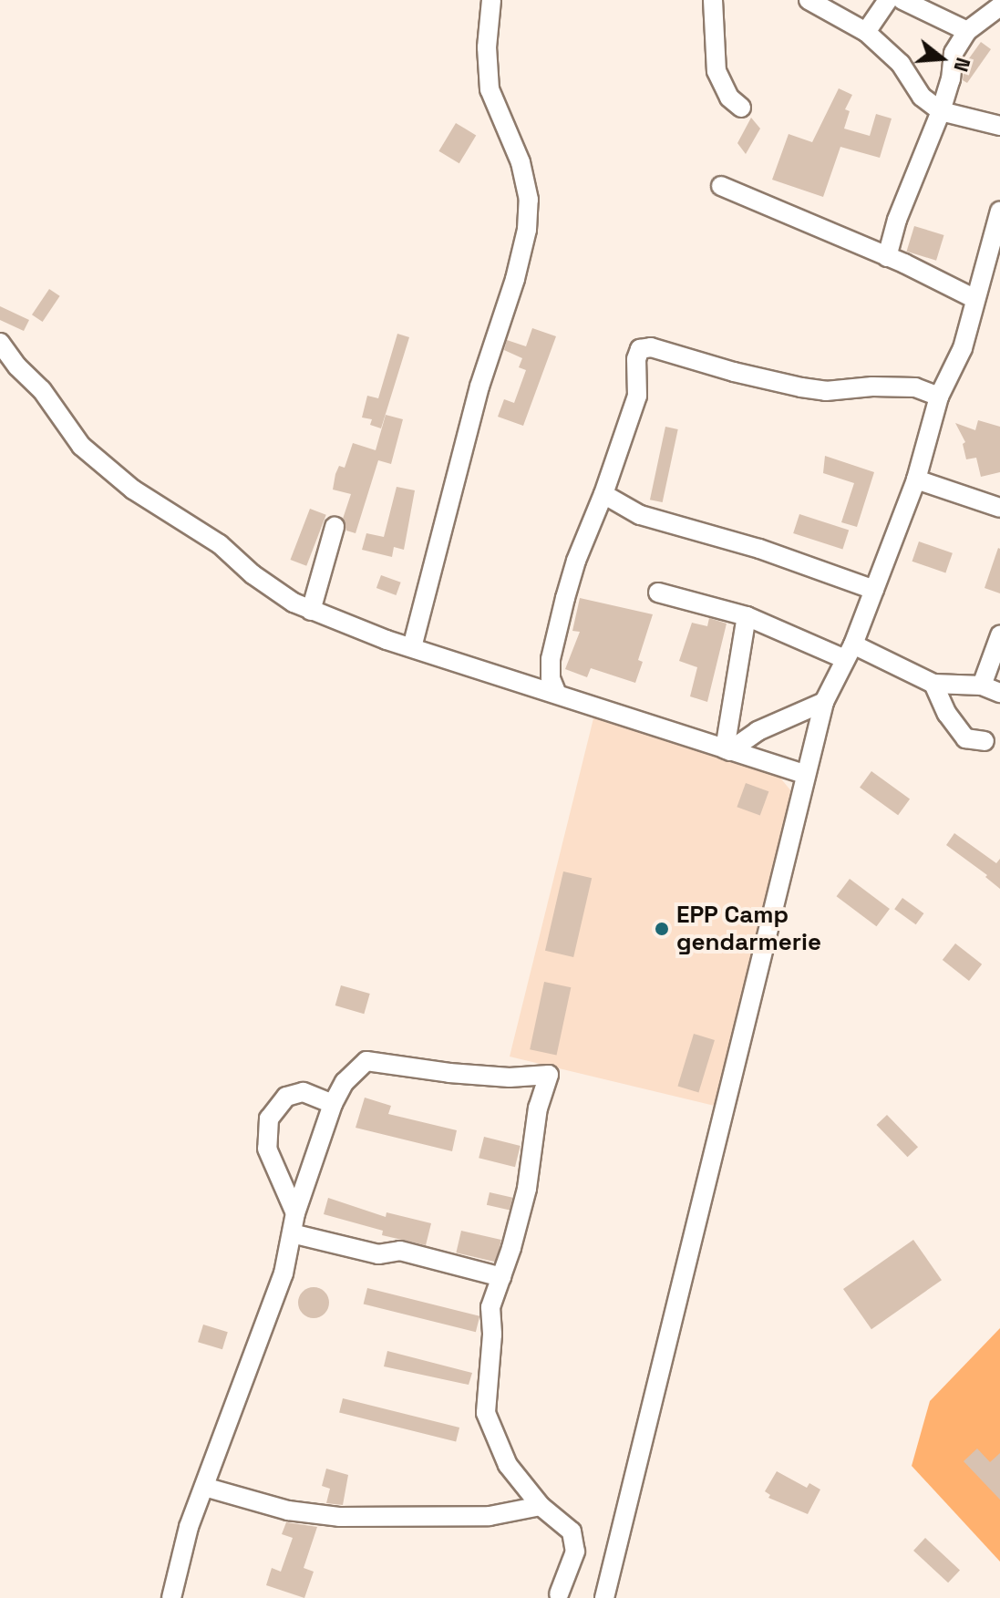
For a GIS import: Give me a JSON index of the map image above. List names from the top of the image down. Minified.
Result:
{"places":["EPP Camp gendarmerie"],"north":"right"}
